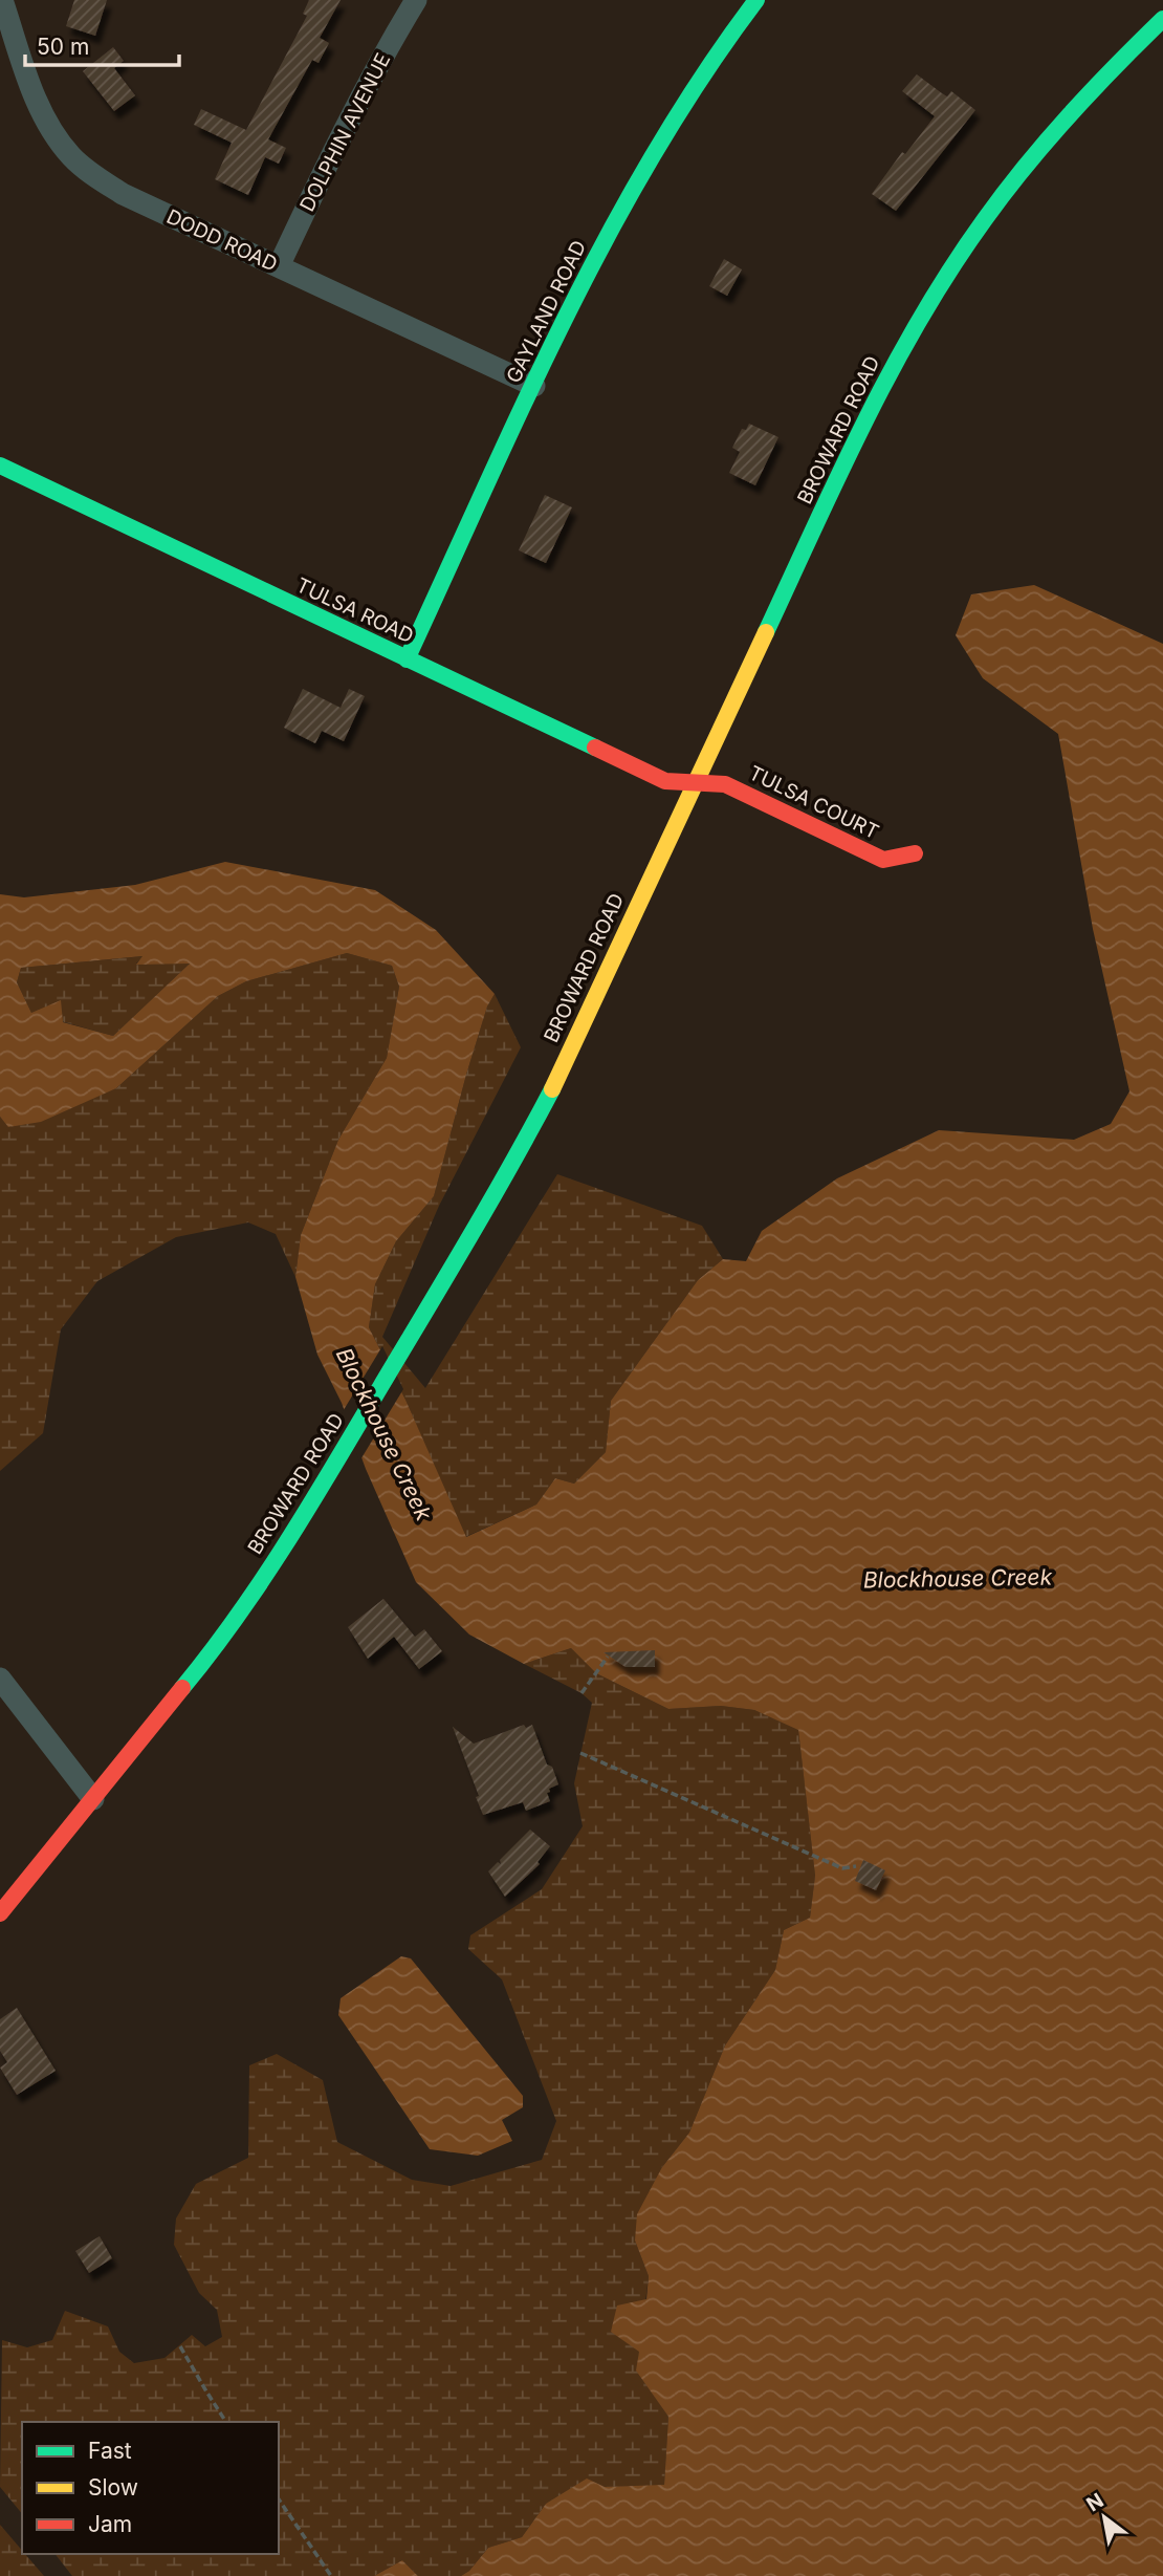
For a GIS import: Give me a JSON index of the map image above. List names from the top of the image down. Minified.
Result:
{"streets":{"main road":["GAYLAND ROAD","BROWARD ROAD","TULSA ROAD","TULSA COURT"],"street":["DOLPHIN AVENUE","DODD ROAD"]},"crossings":[["DOLPHIN AVENUE","DODD ROAD"],["DODD ROAD","GAYLAND ROAD"],["GAYLAND ROAD","TULSA ROAD"],["BROWARD ROAD","TULSA ROAD"],["BROWARD ROAD","TULSA COURT"],["TULSA ROAD","TULSA COURT"]],"water":["Blockhouse Creek"],"legend":["Fast","Slow","Jam"],"scale_bar":"50 m","north":"top left"}
